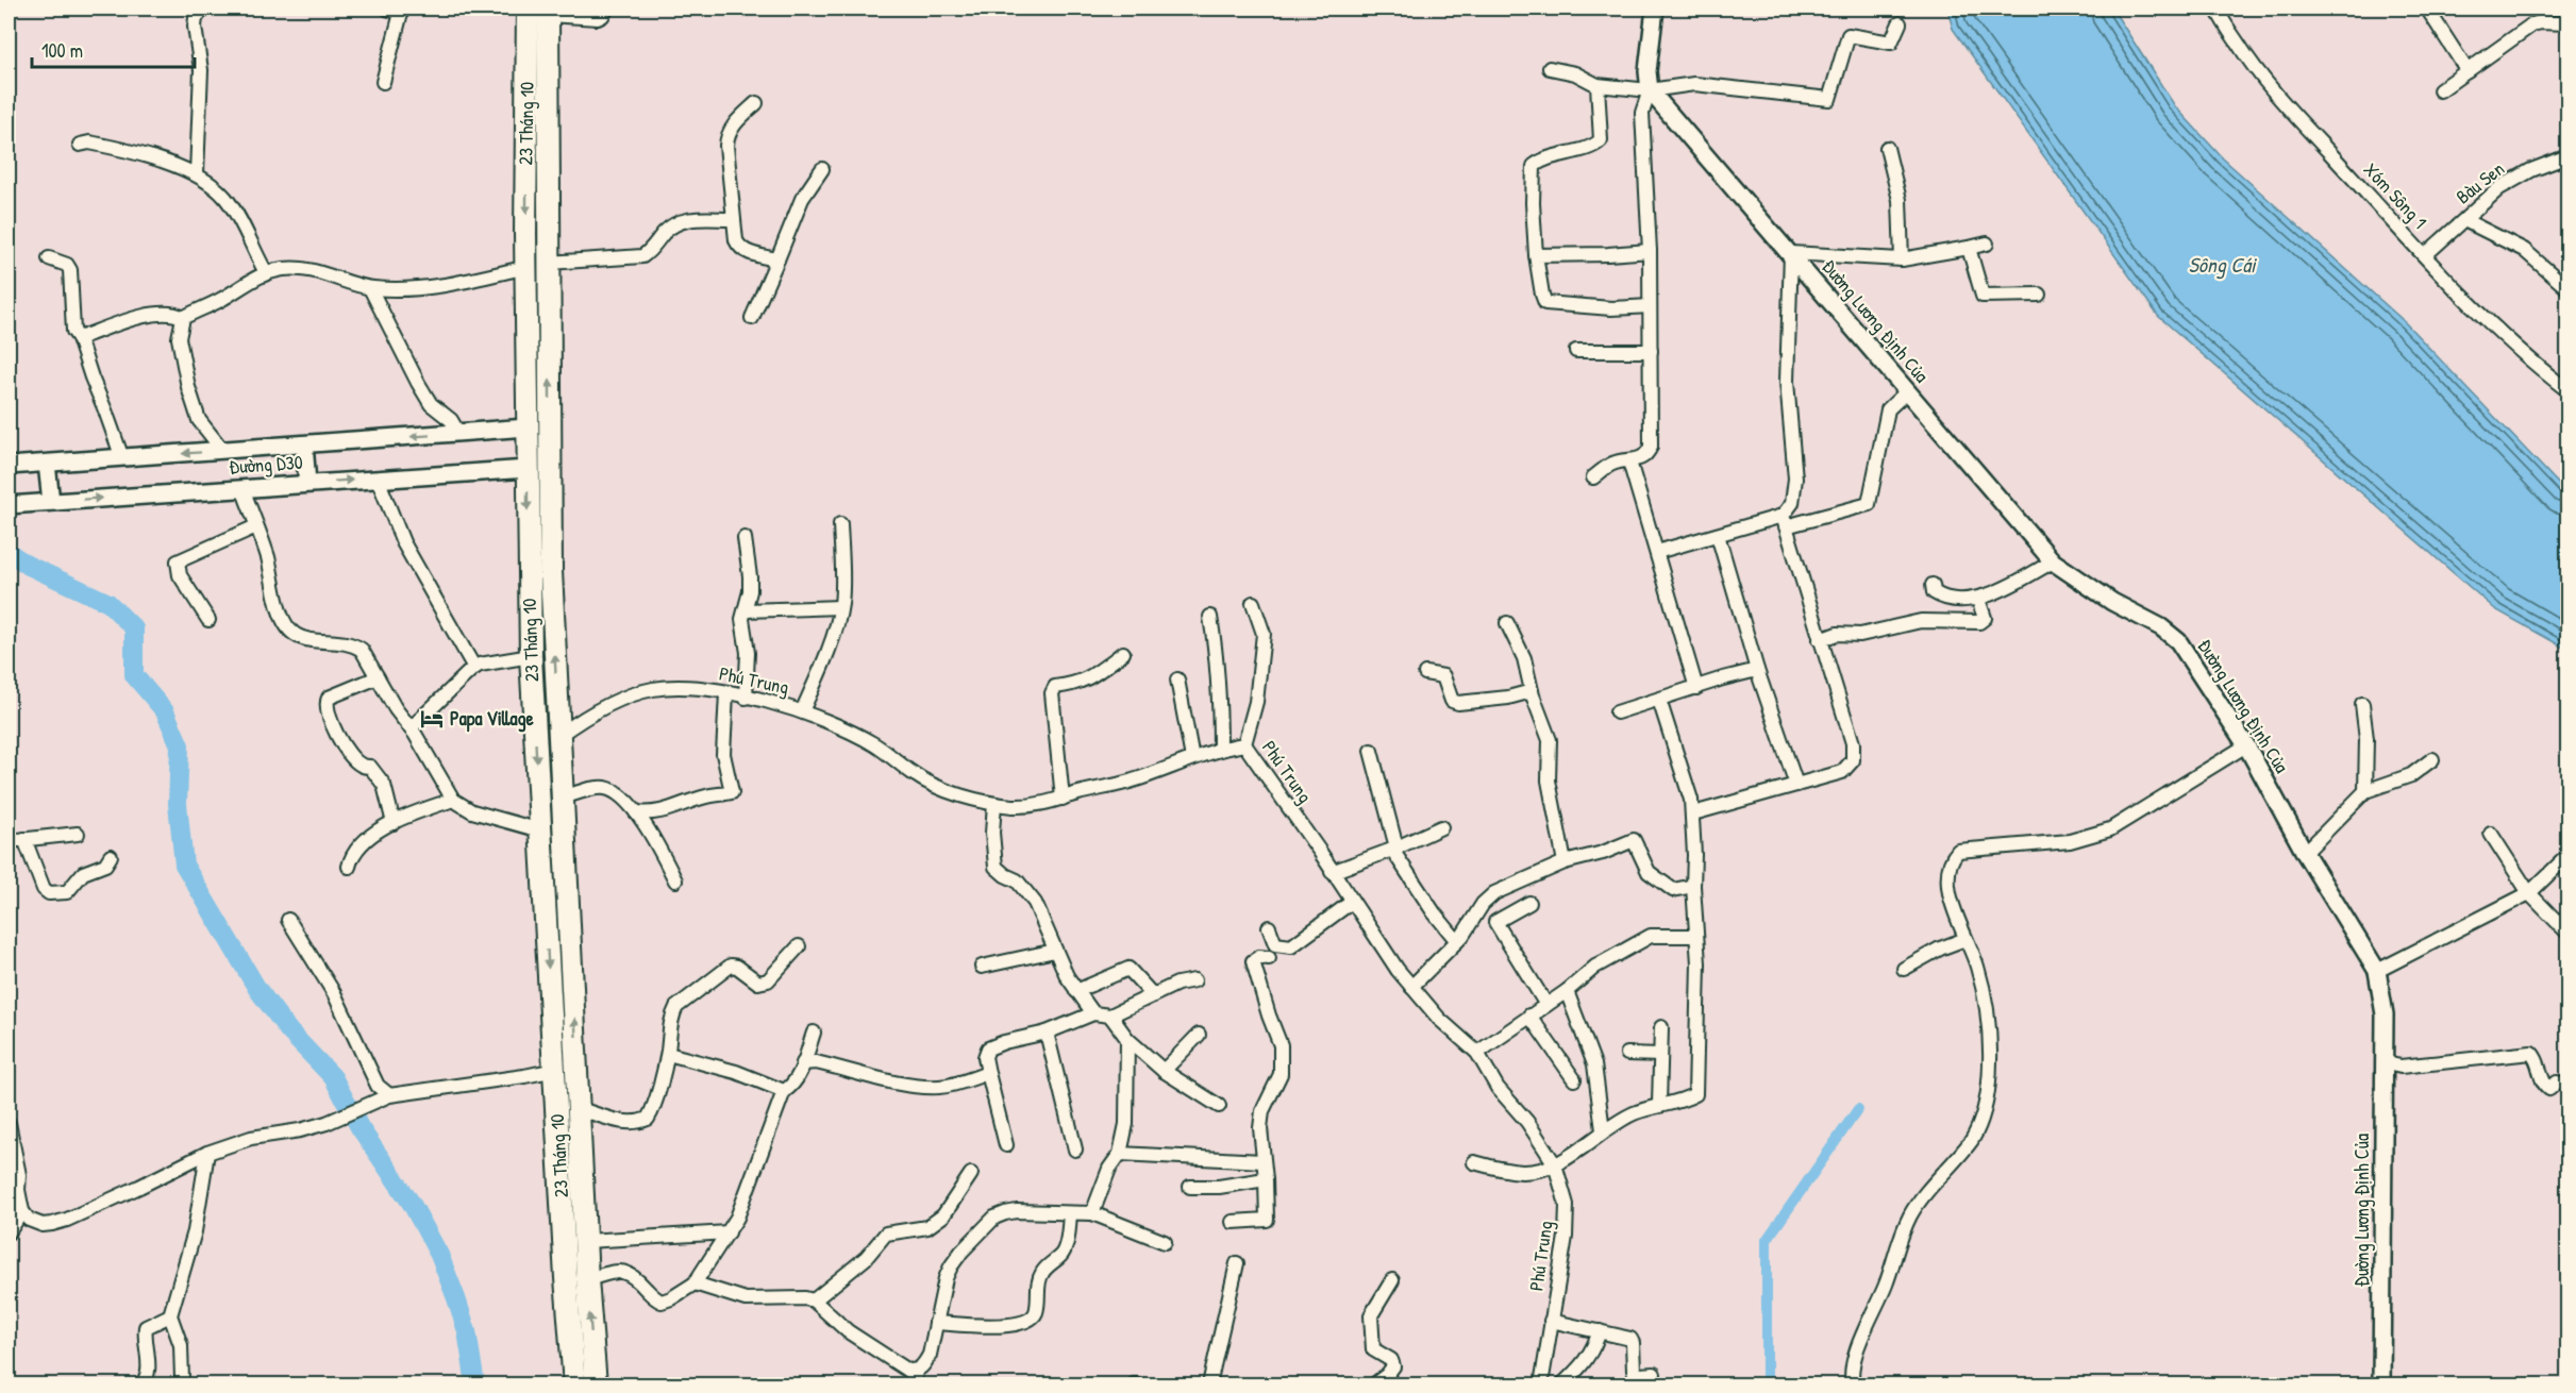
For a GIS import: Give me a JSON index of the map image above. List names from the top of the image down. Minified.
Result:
{"streets":{"main road":["23 Tháng 10"],"street":["Bàu Sen","Xóm Sông 1","Đường Lương Định Của","Đường D30","Phú Trung"]},"crossings":[["23 Tháng 10","Đường D30"],["23 Tháng 10","Phú Trung"],["Bàu Sen","Xóm Sông 1"]],"water":["Sông Cái"],"places":{"hotel":["Papa Village"]},"scale_bar":"100 m"}
